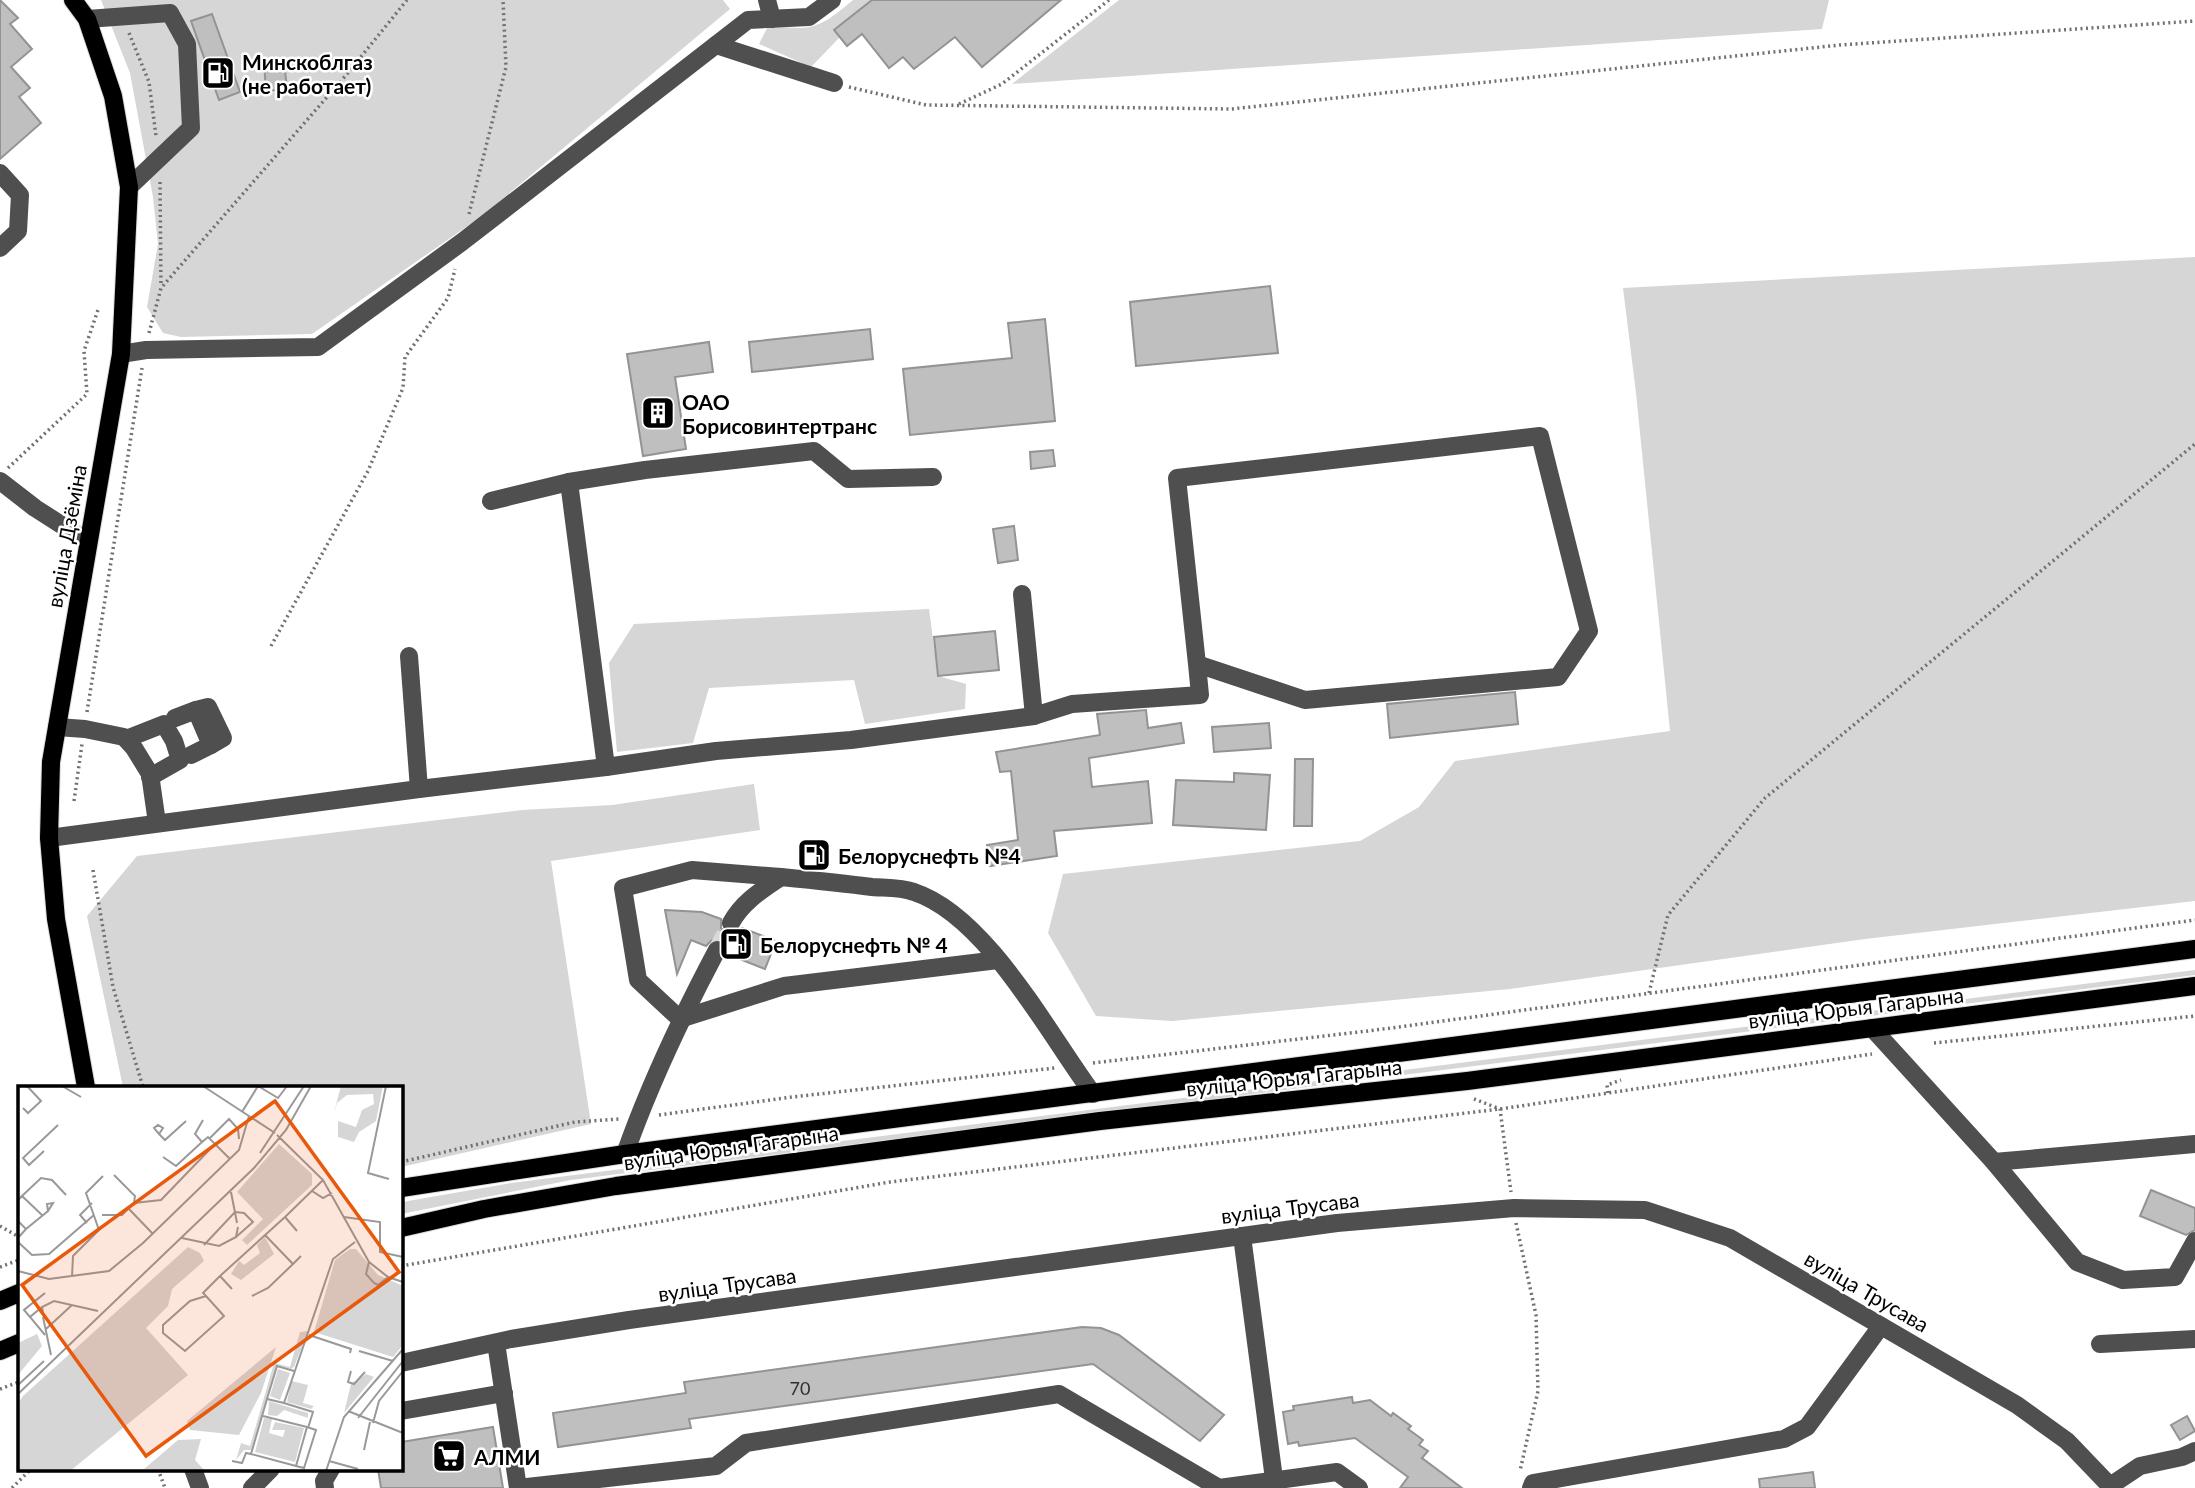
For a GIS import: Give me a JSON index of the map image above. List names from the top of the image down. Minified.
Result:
{"streets":{"main road":["вуліца Дзёміна","вуліца Юрыя Гагарына"],"street":["вуліца Трусава"]},"places":{"fuel station":["Минскоблгаз (не работает)","Белоруснефть №4","Белоруснефть № 4"],"building":["ОАО Борисовинтертранс"],"supermarket":["АЛМИ"]},"house_numbers":["70"]}
